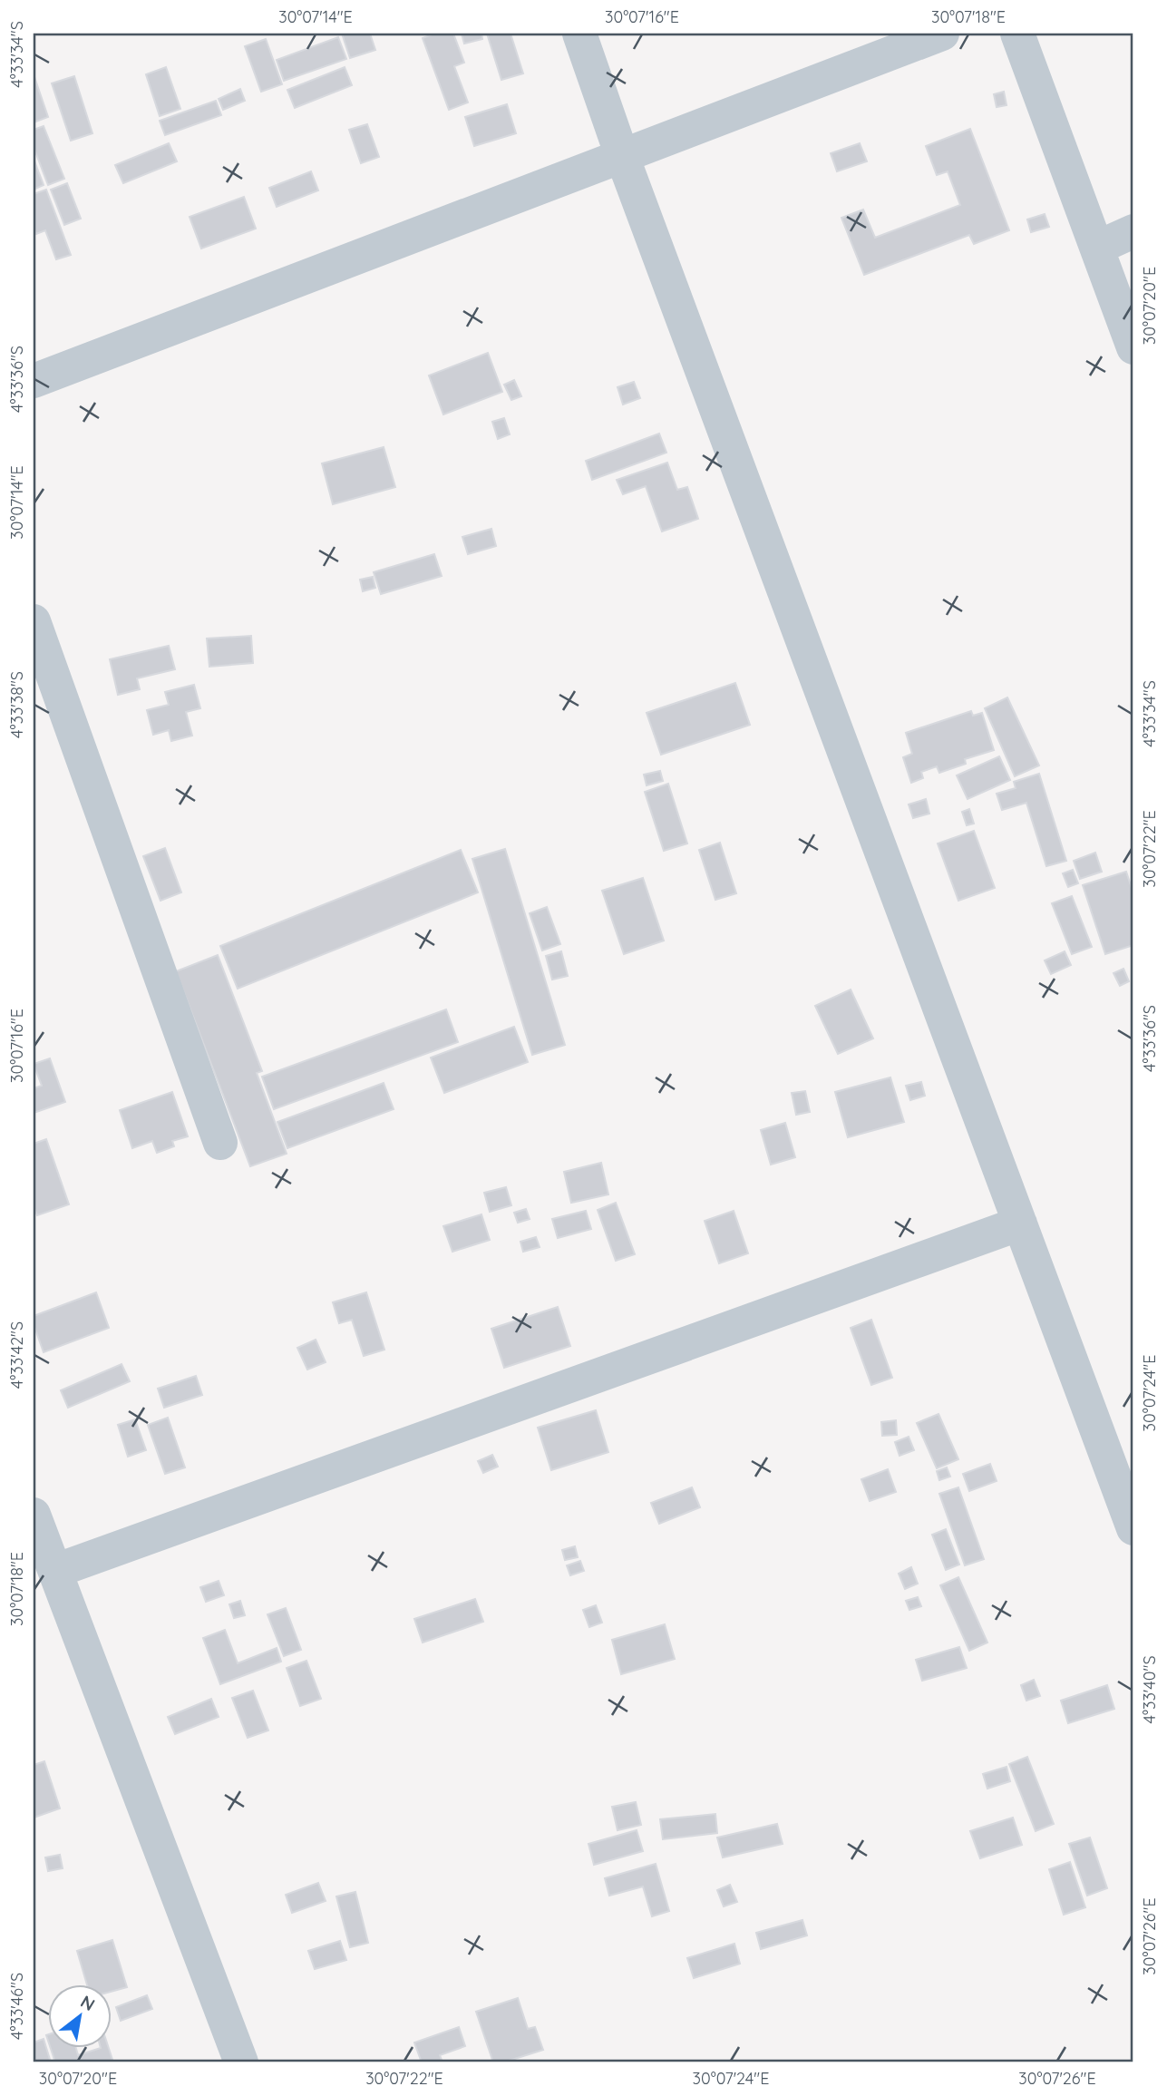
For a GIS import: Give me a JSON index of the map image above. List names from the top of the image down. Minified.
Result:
{"north":"top right","coordinates":["30°07'14\"E","30°07'16\"E","30°07'18\"E","4°33'34\"S","30°07'20\"E","4°33'36\"S","4°33'38\"S","30°07'22\"E","4°33'42\"S","30°07'24\"E","4°33'40\"S","30°07'26\"E","4°33'46\"S"]}
